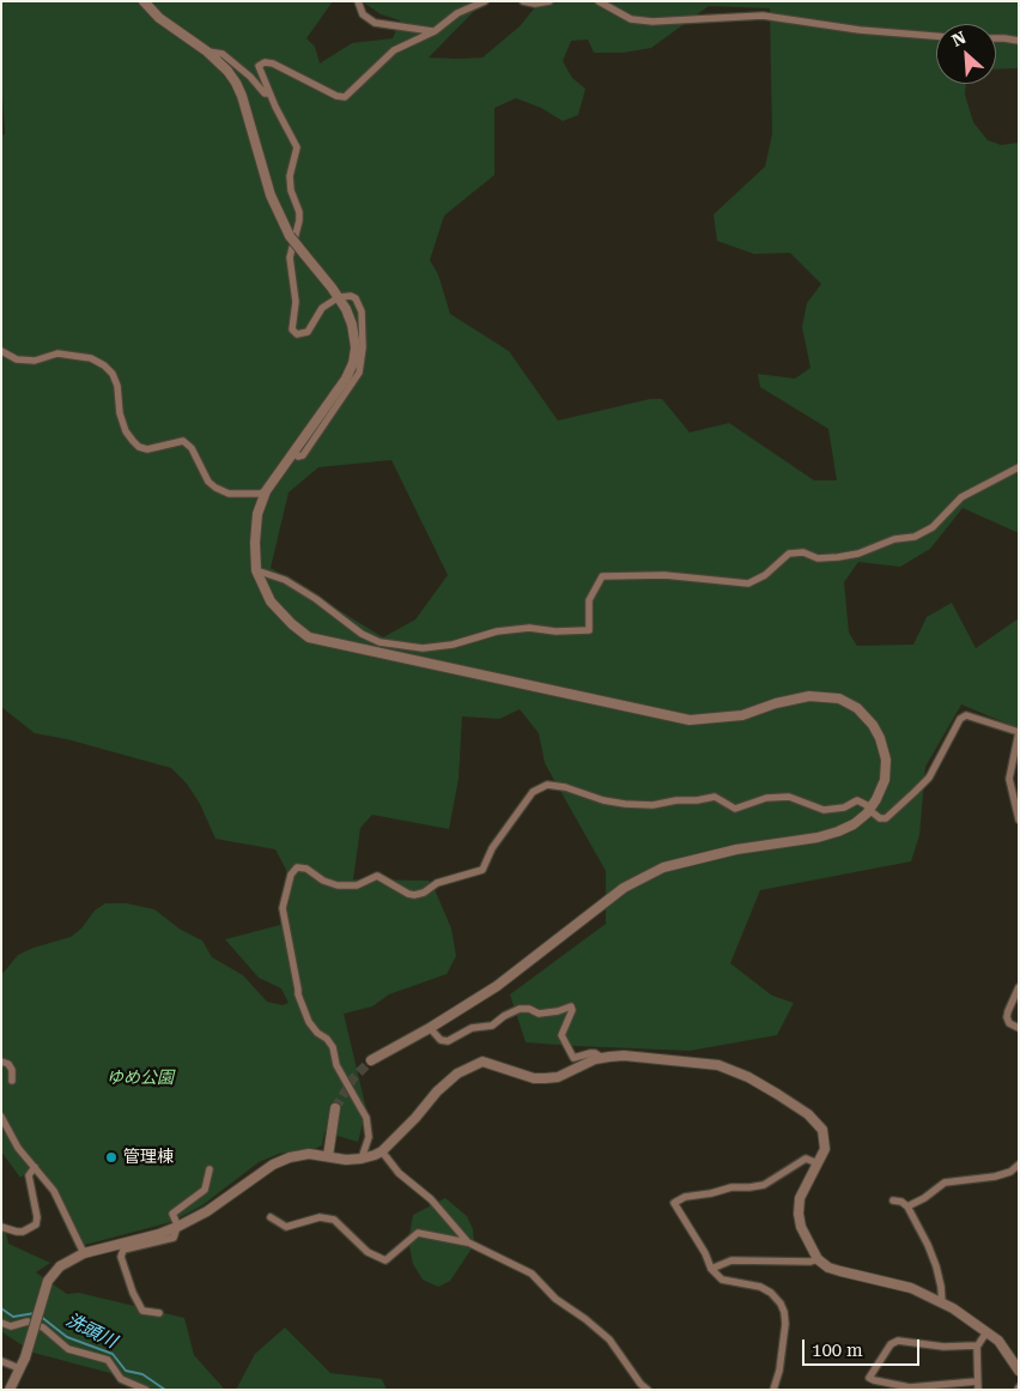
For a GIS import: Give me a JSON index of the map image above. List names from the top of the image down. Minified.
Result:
{"water":["洗頭川"],"parks":["ゆめ公園"],"places":["管理棟"],"scale_bar":"100 m","north":"top left"}
